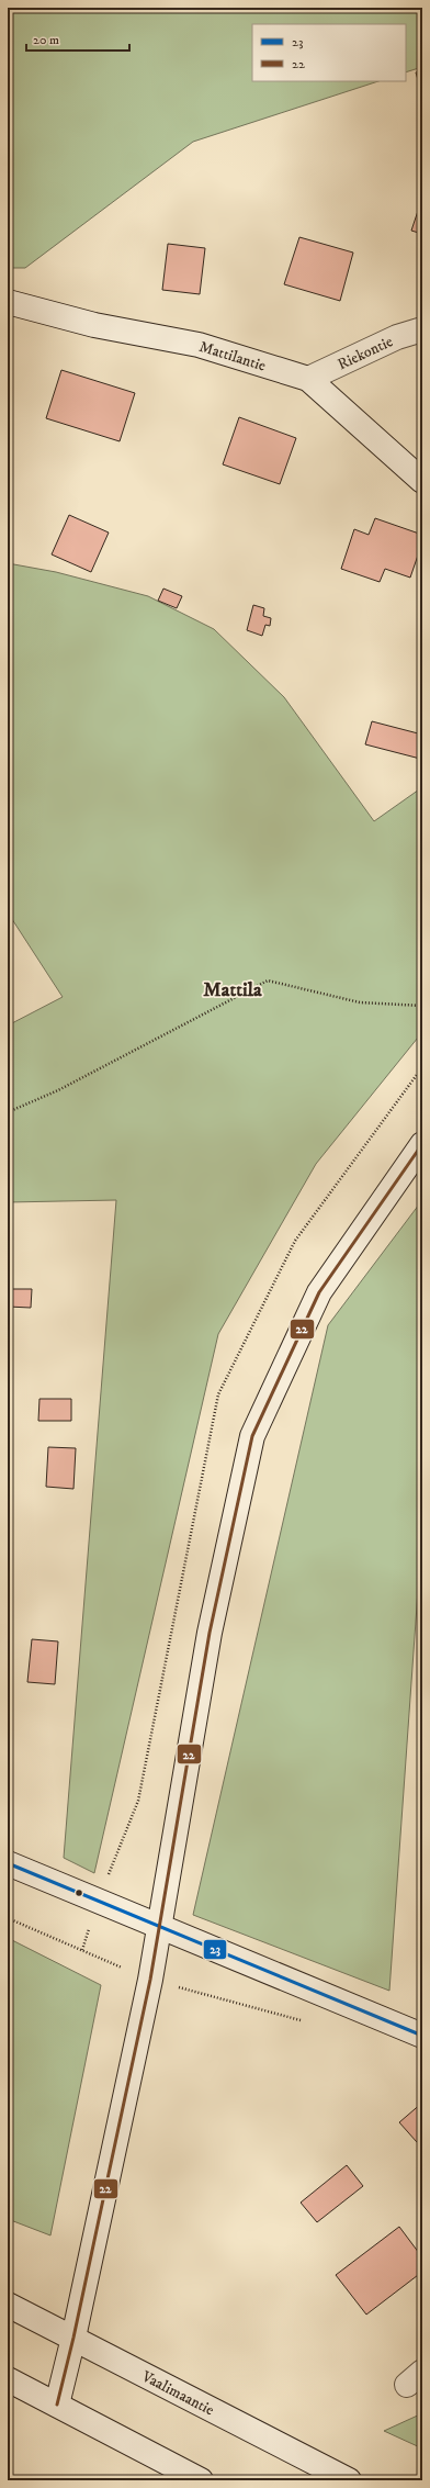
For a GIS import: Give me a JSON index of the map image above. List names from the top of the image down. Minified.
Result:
{"streets":{"street":["Riekontie","Mattilantie","Vaalimaantie"]},"crossings":[["Riekontie","Mattilantie"]],"districts":["Mattila"],"lines":["transit line 22","transit line 23"],"legend":["23","22"],"scale_bar":"20 m"}
